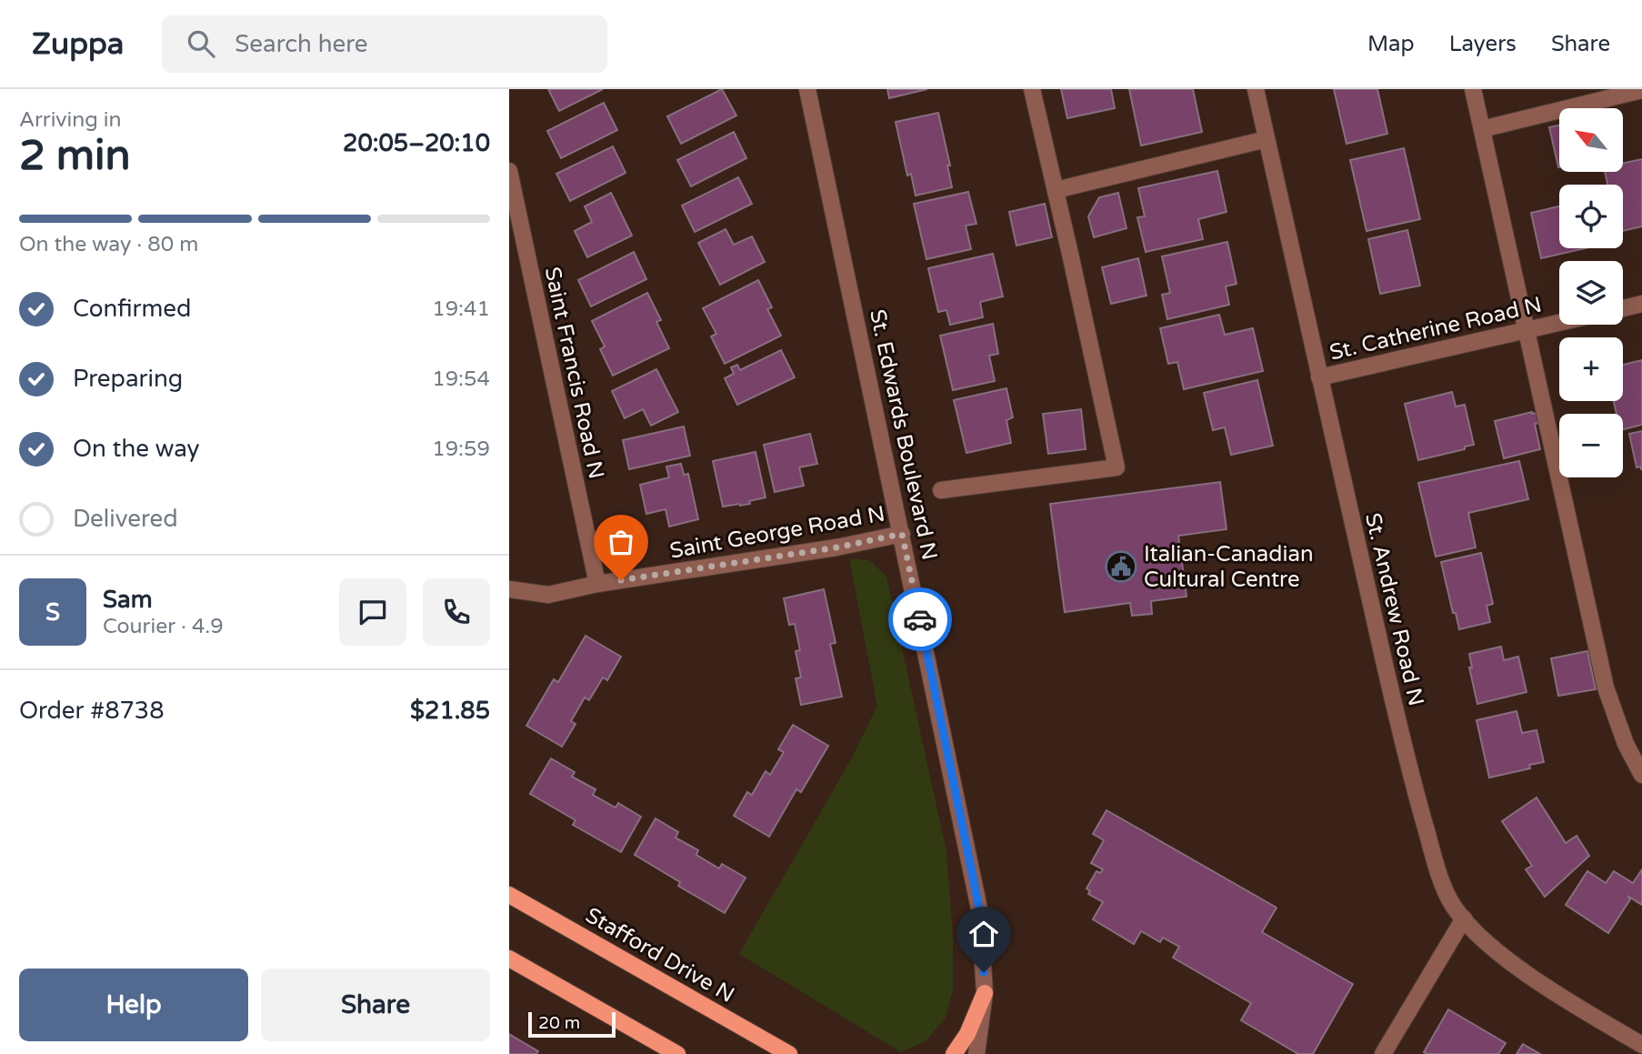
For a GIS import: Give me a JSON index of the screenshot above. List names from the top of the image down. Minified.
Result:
{"streets":{"main road":["Stafford Drive N"],"street":["St. Catherine Road N","Saint Francis Road N","St. Edwards Boulevard N","Saint George Road N","St. Andrew Road N"]},"crossings":[["St. Catherine Road N","St. Andrew Road N"],["Saint Francis Road N","Saint George Road N"],["St. Edwards Boulevard N","Saint George Road N"]],"places":{"public building":["Italian-Canadian Cultural Centre"]},"scale_bar":"20 m","north":"top left","page":{"header":"Zuppa","search":"Search here","nav":["Map","Layers","Share"],"heading":["2 min","Arriving in","20:05–20:10"],"panel":["Sam","Courier · 4.9","Order #8738","$21.85"],"map_buttons":["+","−"],"bar":"On the way · 80 m","list":[["Confirmed","19:41"],["Preparing","19:54"],["On the way","19:59"],"Delivered"],"round":"S","buttons":["Help","Share"],"scale":"20 m"}}
